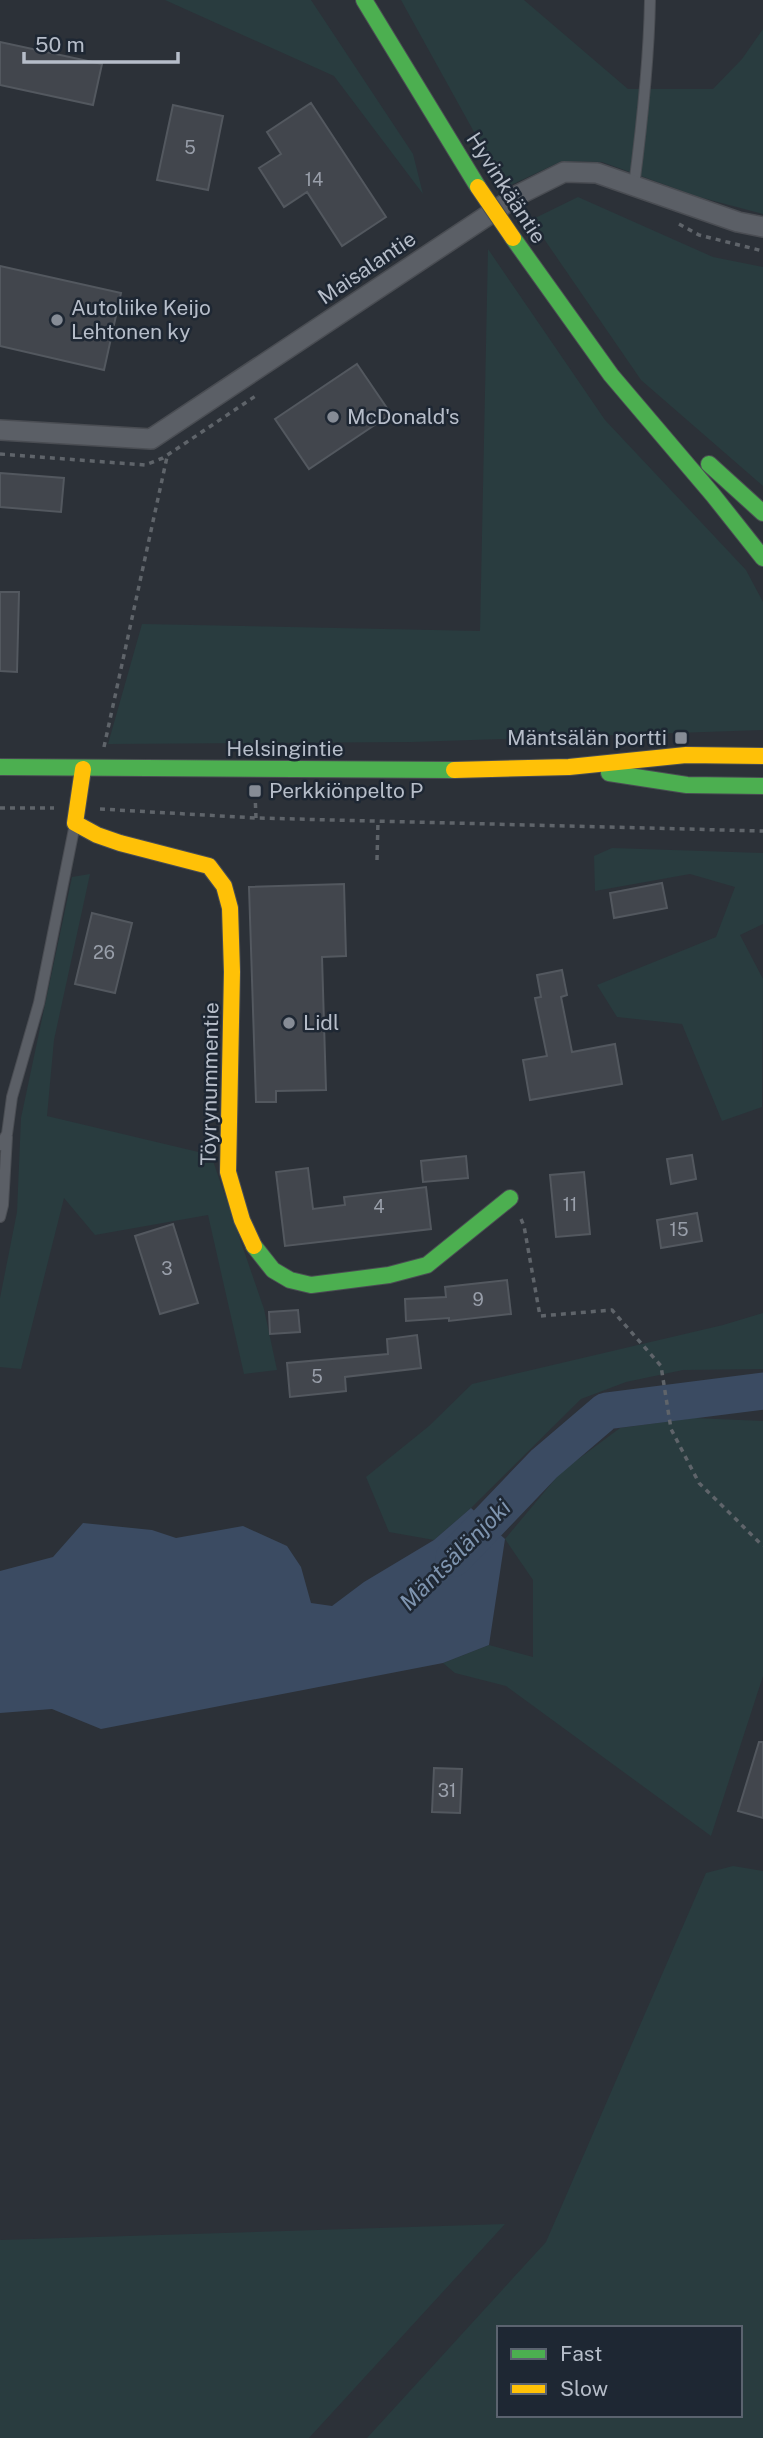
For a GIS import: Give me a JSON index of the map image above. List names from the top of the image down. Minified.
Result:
{"streets":{"main road":["Hyvinkääntie","Helsingintie","Töyrynummentie"],"street":["Maisalantie"]},"water":["Mäntsälänjoki"],"places":{"other":["Autoliike Keijo Lehtonen ky","McDonald's","Lidl"],"transit":["Mäntsälän portti","Perkkiönpelto P"]},"house_numbers":["5","14","26","11","4","15","3","9","5","31"],"legend":["Fast","Slow"],"scale_bar":"50 m"}
